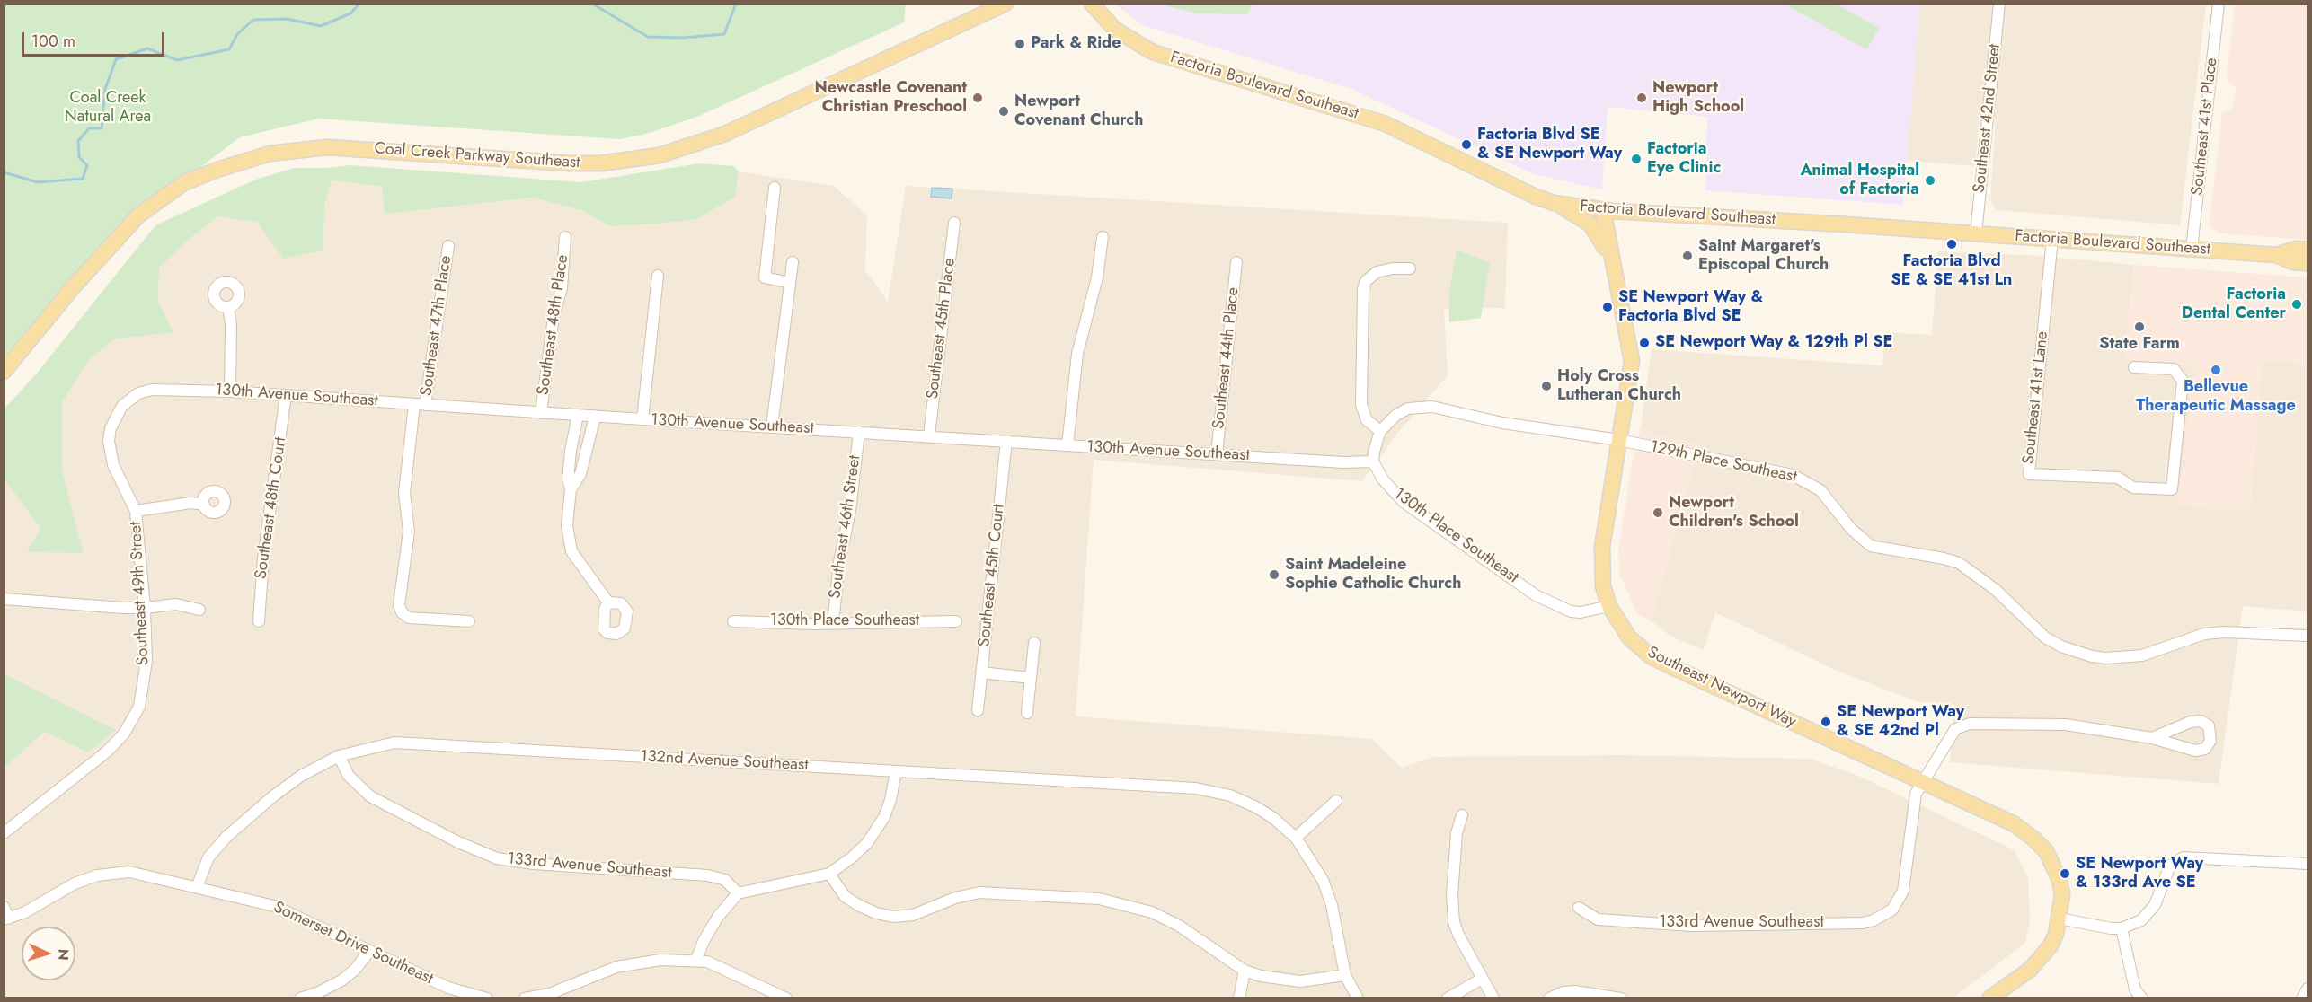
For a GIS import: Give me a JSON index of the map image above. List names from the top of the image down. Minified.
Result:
{"streets":{"main road":["Factoria Boulevard Southeast","Coal Creek Parkway Southeast","Southeast Newport Way"],"street":["Southeast 42nd Street","Southeast 41st Place","Southeast 48th Place","Southeast 47th Place","Southeast 45th Place","Southeast 44th Place","130th Avenue Southeast","Southeast 41st Lane","129th Place Southeast","Southeast 48th Court","Southeast 46th Street","130th Place Southeast","Southeast 45th Court","Southeast 49th Street","132nd Avenue Southeast","133rd Avenue Southeast","Somerset Drive Southeast"]},"crossings":[["Factoria Boulevard Southeast","Southeast 42nd Street"],["Factoria Boulevard Southeast","Southeast 41st Place"],["Factoria Boulevard Southeast","Southeast 41st Lane"],["Factoria Boulevard Southeast","Southeast Newport Way"],["Southeast 48th Place","130th Avenue Southeast"],["Southeast 47th Place","130th Avenue Southeast"],["Southeast 45th Place","130th Avenue Southeast"],["Southeast 44th Place","130th Avenue Southeast"],["130th Avenue Southeast","Southeast 48th Court"],["130th Avenue Southeast","Southeast 46th Street"],["130th Avenue Southeast","130th Place Southeast"],["130th Avenue Southeast","Southeast 45th Court"],["130th Avenue Southeast","Southeast 49th Street"],["129th Place Southeast","Southeast Newport Way"],["Southeast 46th Street","130th Place Southeast"],["130th Place Southeast","Southeast Newport Way"],["Southeast Newport Way","133rd Avenue Southeast"],["132nd Avenue Southeast","133rd Avenue Southeast"],["132nd Avenue Southeast","Somerset Drive Southeast"]],"parks":["Coal Creek Natural Area"],"places":["Park & Ride","Newcastle Covenant Christian Preschool","Newport High School","Newport Covenant Church","Factoria Blvd SE & SE Newport Way","Factoria Eye Clinic","Animal Hospital of Factoria","Factoria Blvd SE & SE 41st Ln","Saint Margaret's Episcopal Church","Factoria Dental Center","SE Newport Way & Factoria Blvd SE","State Farm","SE Newport Way & 129th Pl SE","Bellevue Therapeutic Massage","Holy Cross Lutheran Church","Newport Children's School","Saint Madeleine Sophie Catholic Church","SE Newport Way & SE 42nd Pl","SE Newport Way & 133rd Ave SE"],"scale_bar":"100 m","north":"right"}
